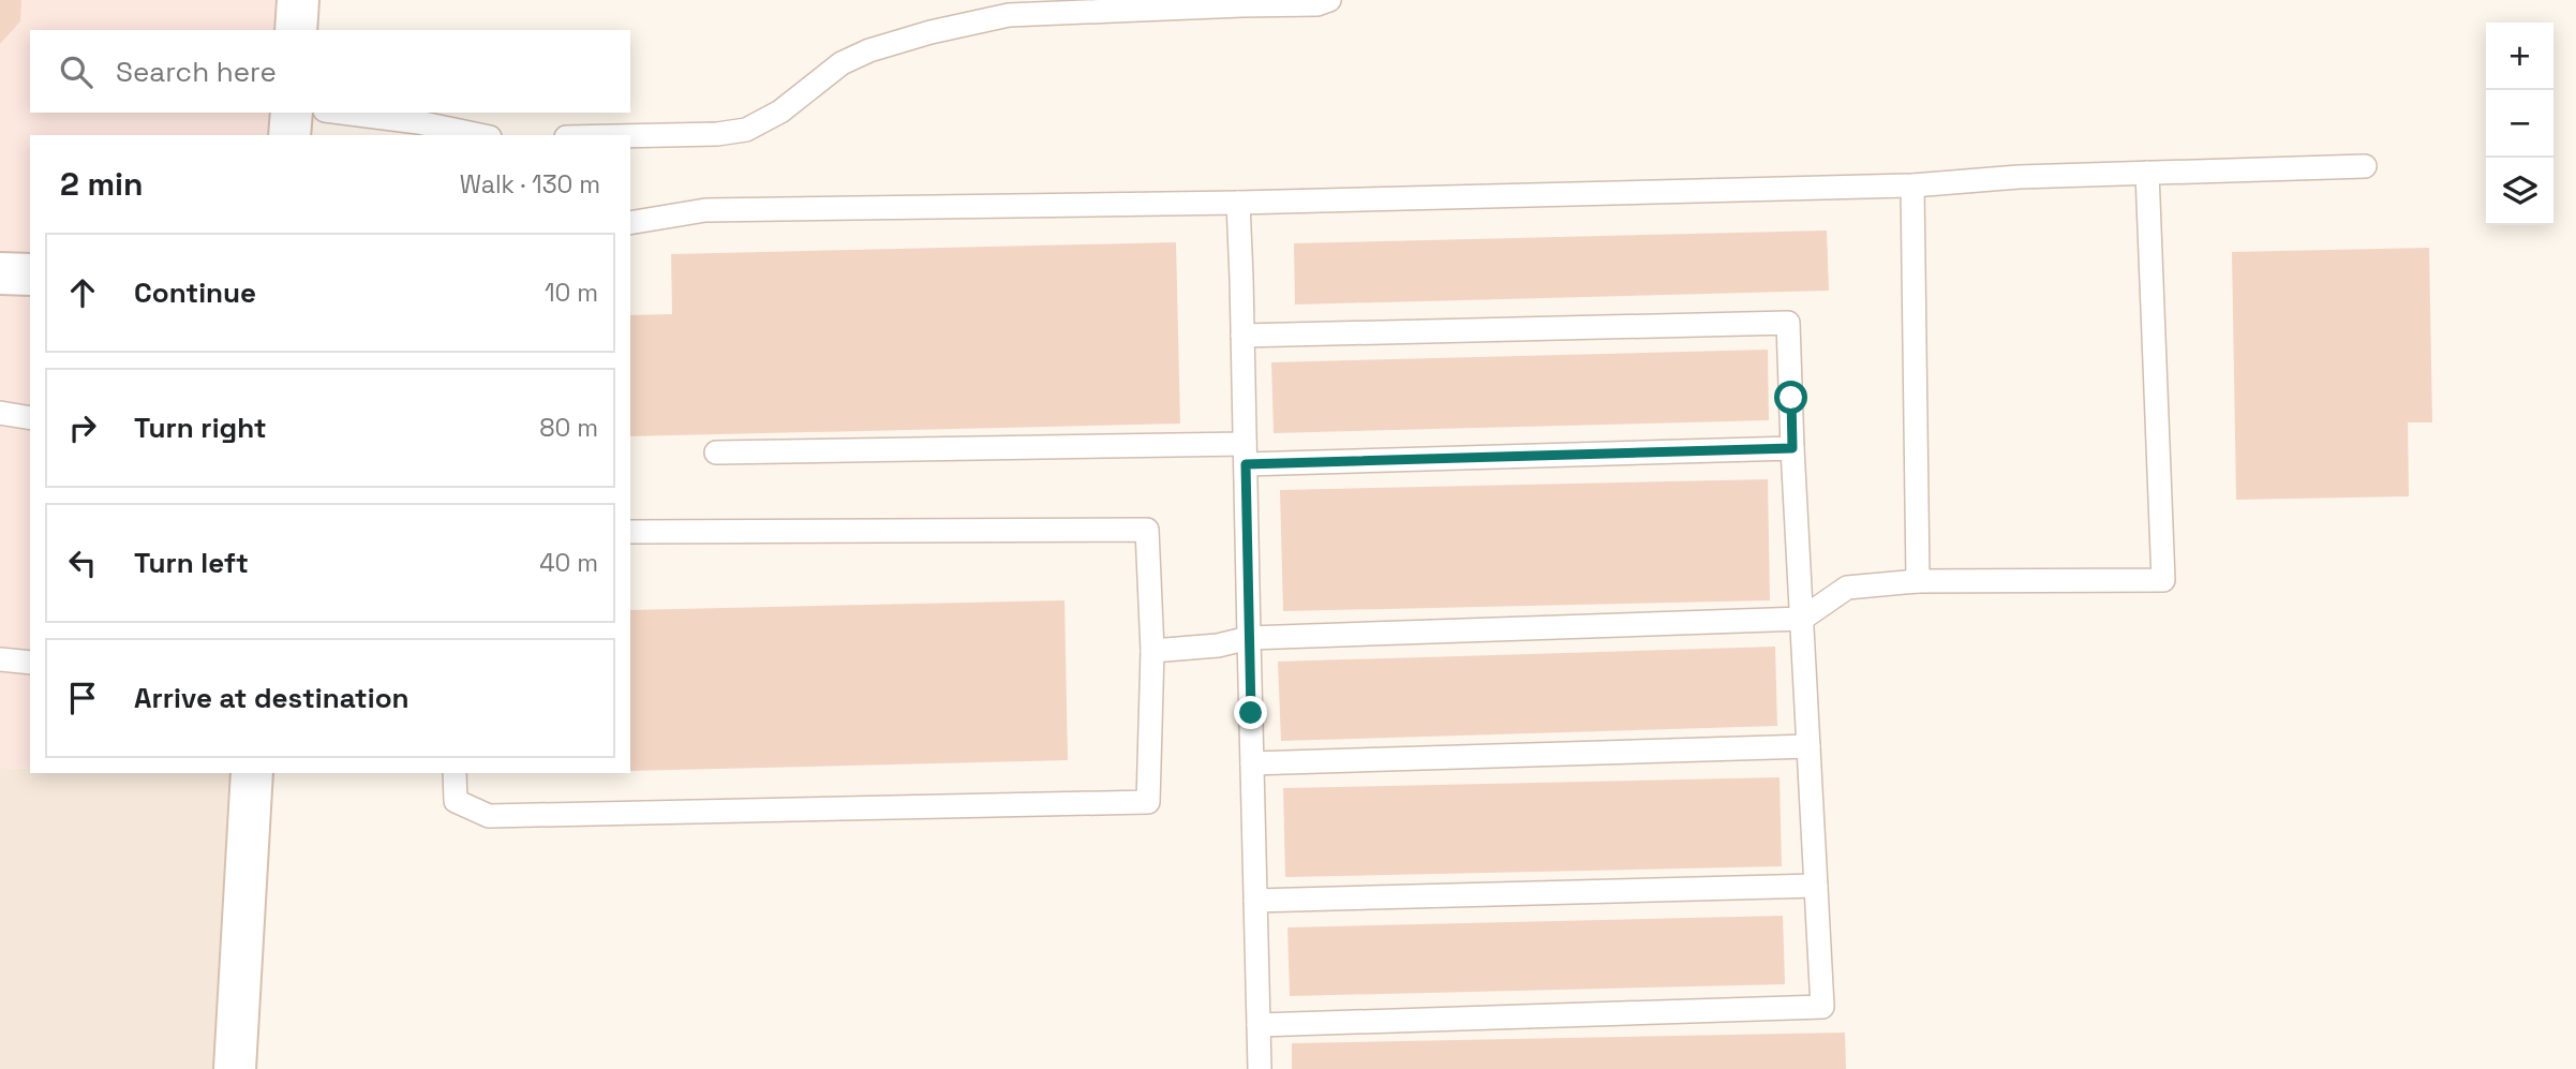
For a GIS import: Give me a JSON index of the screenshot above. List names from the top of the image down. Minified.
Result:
{"page":{"map_buttons":["+","−"],"search":"Search here","heading":["2 min","Walk · 130 m"],"list":[["Continue","10 m"],["Turn right","80 m"],["Turn left","40 m"],"Arrive at destination"]}}
